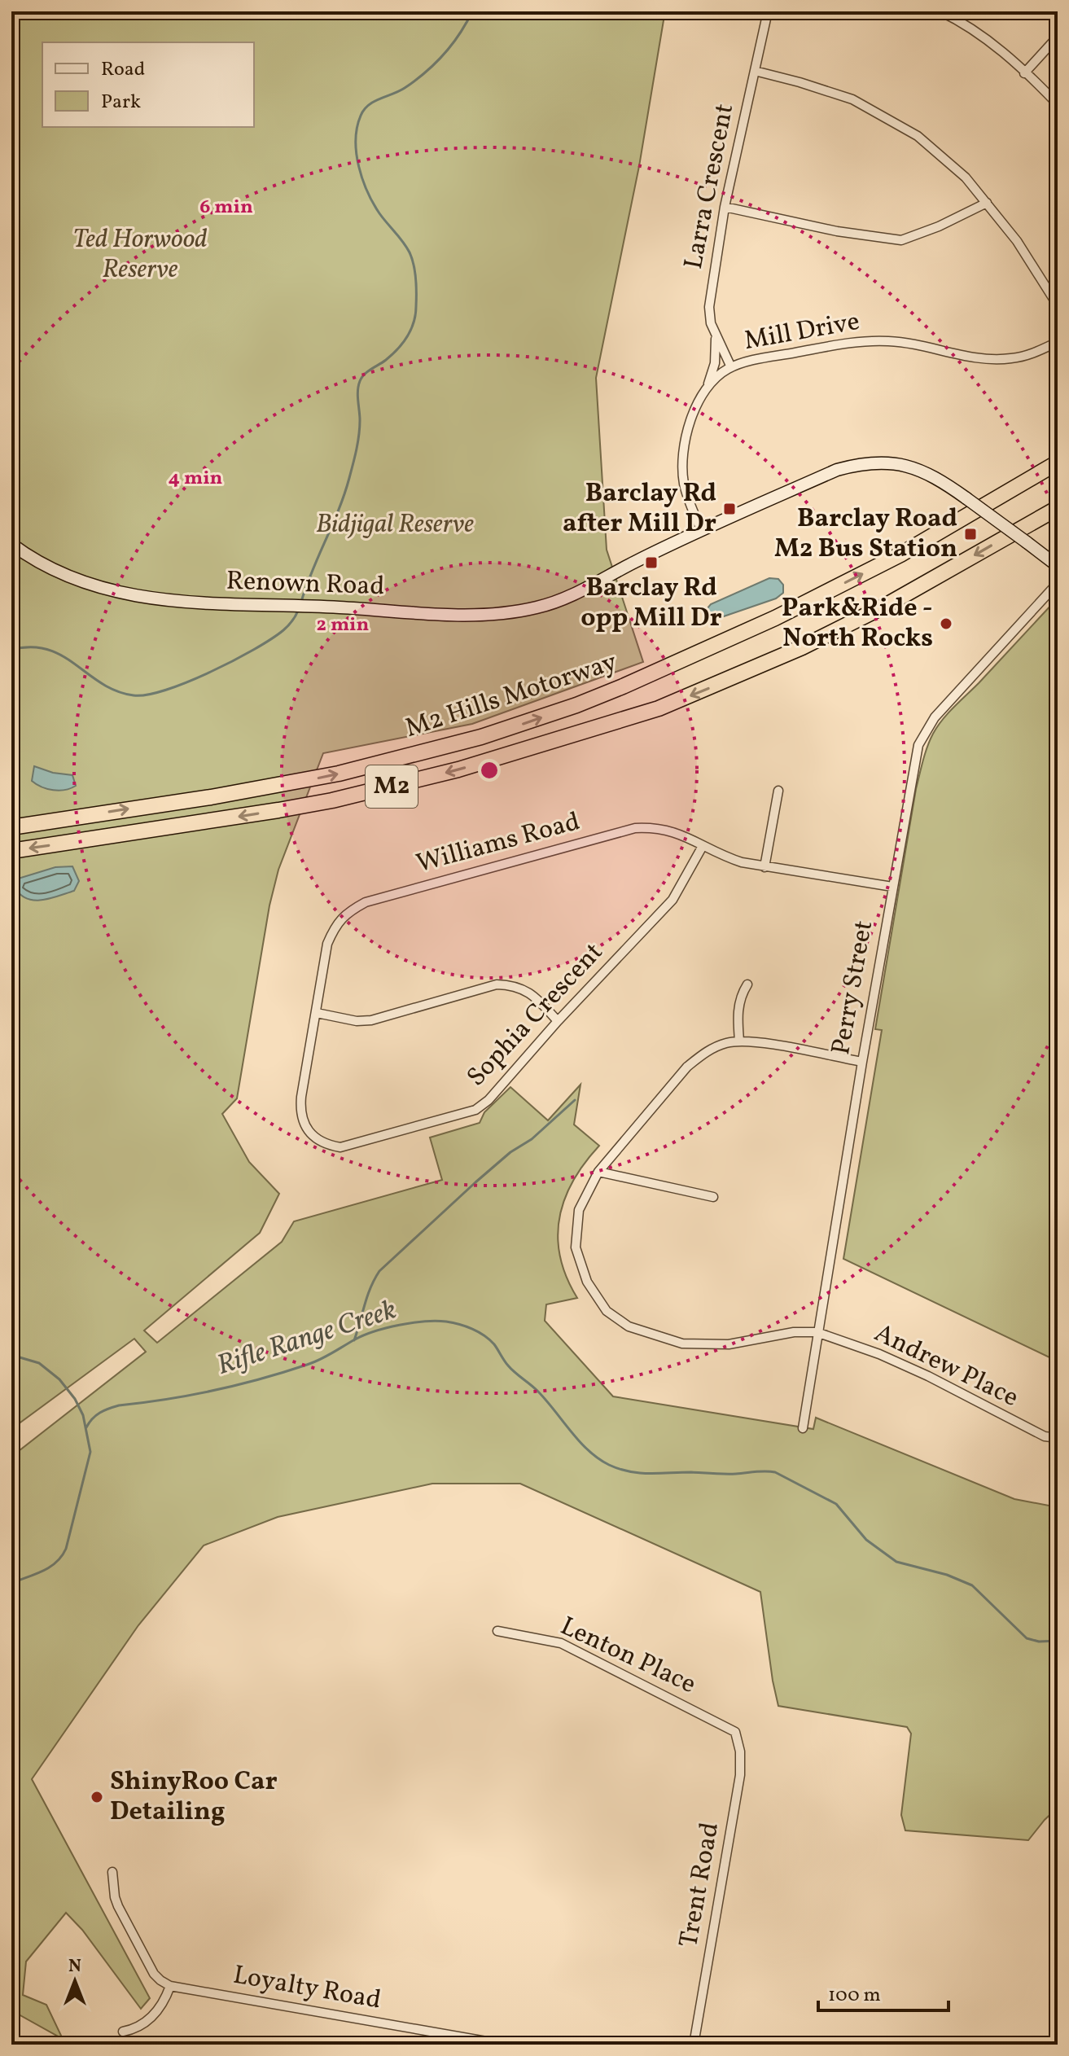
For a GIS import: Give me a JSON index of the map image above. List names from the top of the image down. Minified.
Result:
{"streets":{"highway":["M2 Hills Motorway","M2"],"main road":["Renown Road"],"street":["Larra Crescent","Mill Drive","Williams Road","Perry Street","Sophia Crescent","Andrew Place","Lenton Place","Trent Road","Loyalty Road"]},"crossings":[["Larra Crescent","Mill Drive"],["Mill Drive","Renown Road"],["Williams Road","Perry Street"],["Williams Road","Sophia Crescent"],["Perry Street","Andrew Place"],["Lenton Place","Trent Road"]],"water":["Rifle Range Creek"],"parks":["Ted Horwood Reserve","Bidjigal Reserve"],"places":{"transit":["Barclay Rd after Mill Dr","Barclay Road M2 Bus Station","Barclay Rd opp Mill Dr"],"other":["Park&Ride - North Rocks","ShinyRoo Car Detailing"]},"legend":["Road","Park"],"scale_bar":"100 m","north":"top","rings":["6 min","4 min","2 min"]}
